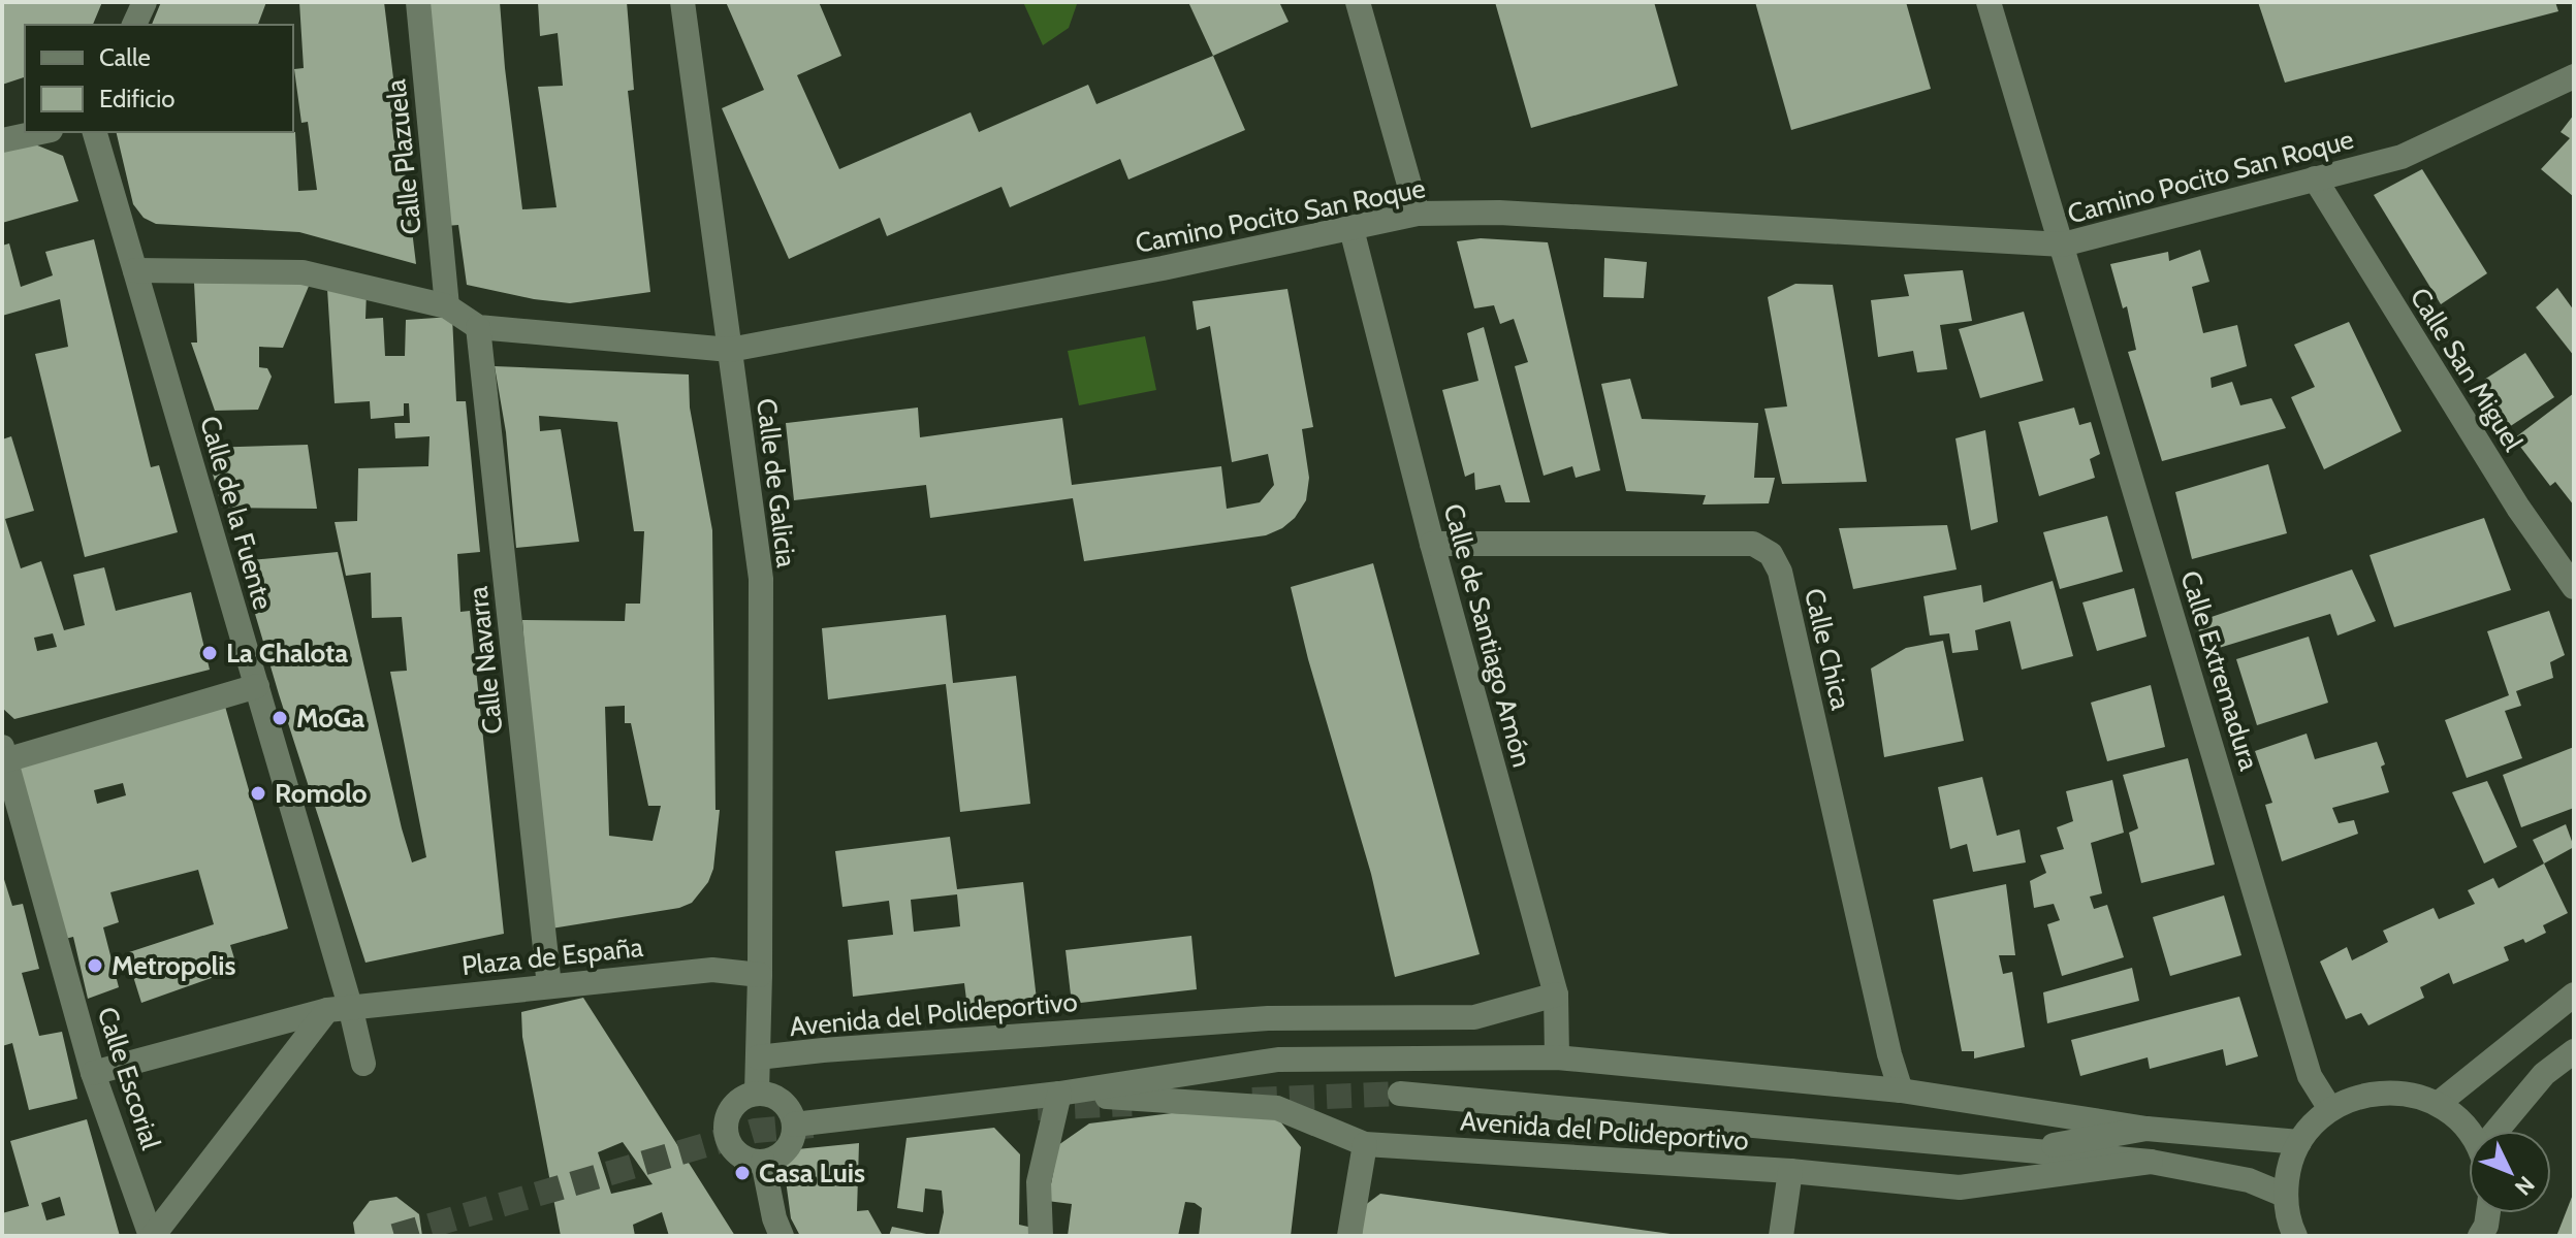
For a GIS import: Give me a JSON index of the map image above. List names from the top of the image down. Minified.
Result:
{"streets":{"street":["Calle Plazuela","Camino Pocito San Roque","Calle San Miguel","Calle de Galicia","Calle de la Fuente","Calle de Santiago Amón","Calle Chica","Calle Navarra","Calle Extremadura","Plaza de España","Avenida del Polideportivo","Calle Escorial"]},"crossings":[["Calle Plazuela","Camino Pocito San Roque"],["Camino Pocito San Roque","Calle San Miguel"],["Camino Pocito San Roque","Calle de Galicia"],["Camino Pocito San Roque","Calle de la Fuente"],["Camino Pocito San Roque","Calle de Santiago Amón"],["Camino Pocito San Roque","Calle Navarra"],["Camino Pocito San Roque","Calle Extremadura"],["Calle de Galicia","Plaza de España"],["Calle de Galicia","Avenida del Polideportivo"],["Calle de la Fuente","Plaza de España"],["Calle de Santiago Amón","Calle Chica"],["Calle de Santiago Amón","Avenida del Polideportivo"],["Calle Chica","Avenida del Polideportivo"],["Calle Navarra","Plaza de España"],["Plaza de España","Calle Escorial"]],"places":["La Chalota","MoGa","Romolo","Metropolis","Casa Luis"],"legend":["Calle","Edificio"],"north":"bottom right"}
